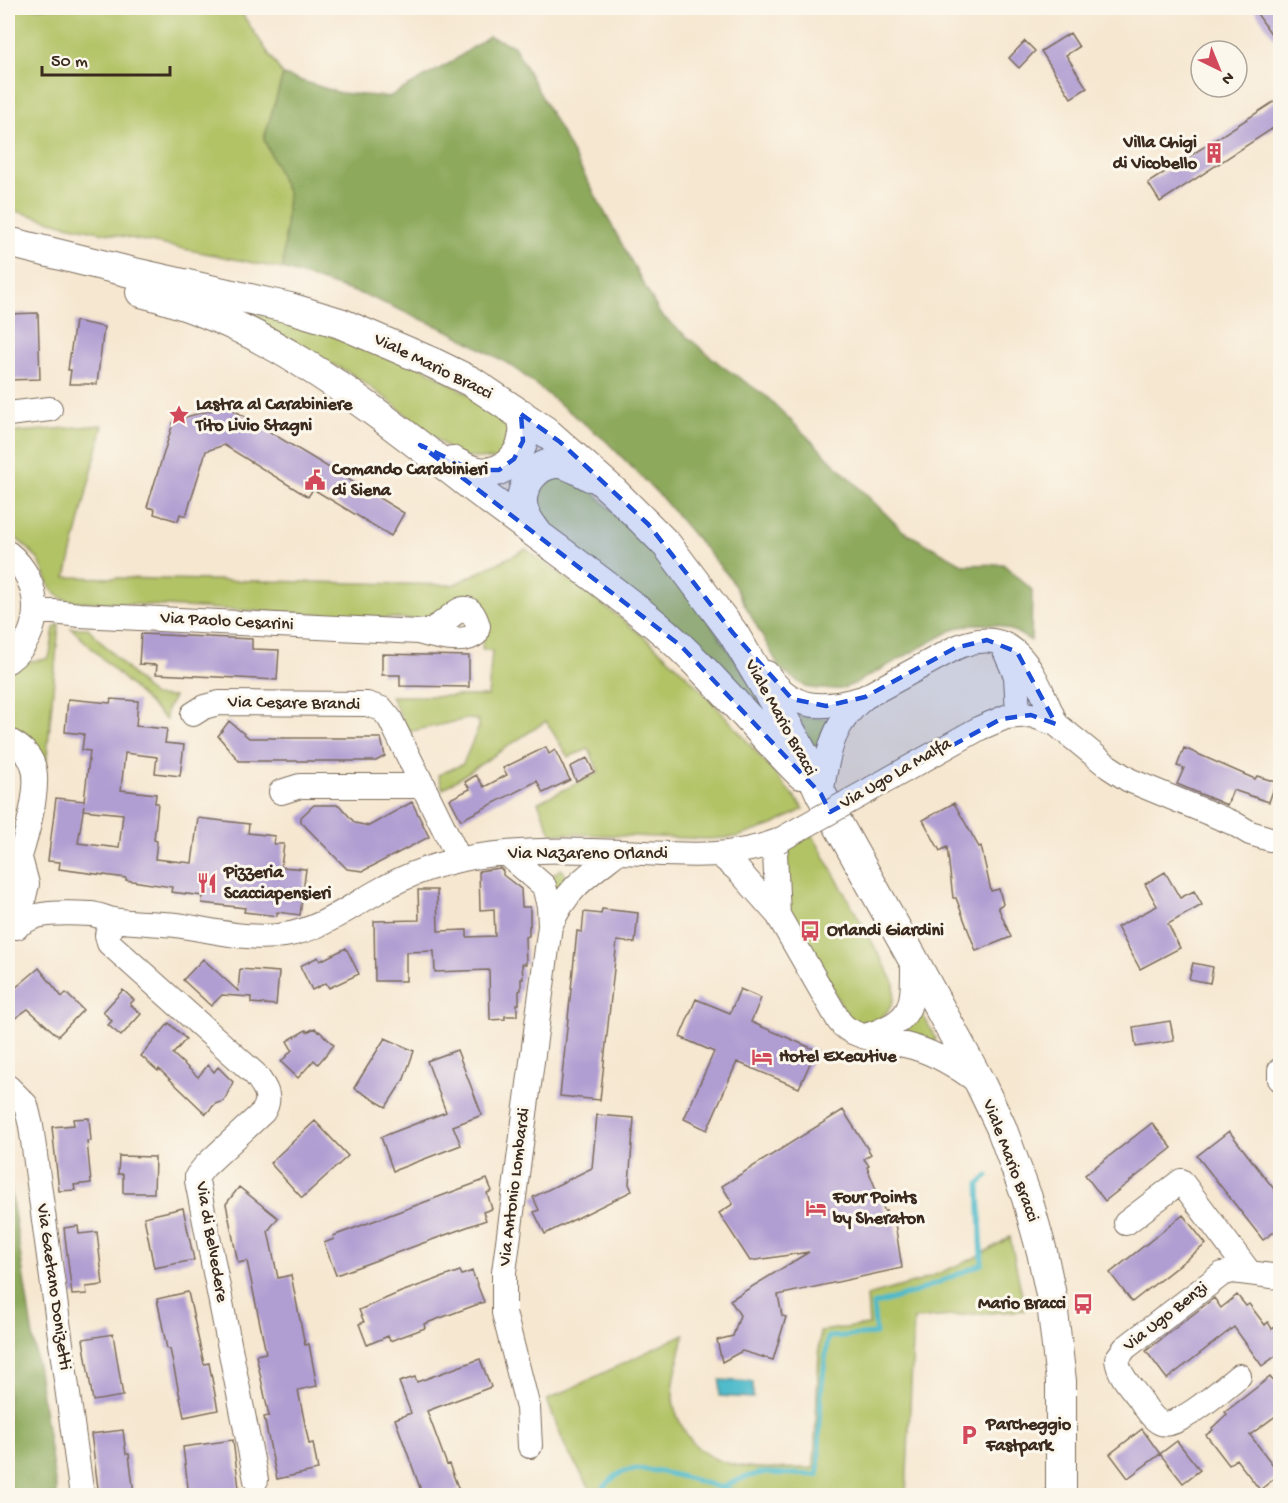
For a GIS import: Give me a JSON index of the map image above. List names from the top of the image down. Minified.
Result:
{"streets":{"main road":["Viale Mario Bracci"],"street":["Via Paolo Cesarini","Via Cesare Brandi","Via Ugo La Malfa","Via Nazareno Orlandi","Via Antonio Lombardi","Via di Belvedere","Via Gaetano Donizetti","Via Ugo Benzi"]},"crossings":[["Viale Mario Bracci","Via Ugo La Malfa"],["Via Cesare Brandi","Via Nazareno Orlandi"],["Via Ugo La Malfa","Via Nazareno Orlandi"],["Via Nazareno Orlandi","Via Antonio Lombardi"],["Via Nazareno Orlandi","Via di Belvedere"]],"places":{"building":["Villa Chigi di Vicobello"],"place":["Lastra al Carabiniere Tito Livio Stagni"],"public building":["Comando Carabinieri di Siena"],"restaurant":["Pizzeria Scacciapensieri"],"bus stop":["Orlandi Giardini","Mario Bracci"],"hotel":["Hotel Executive","Four Points by Sheraton"],"parking":["Parcheggio Fastpark"]},"scale_bar":"50 m","north":"bottom right"}
